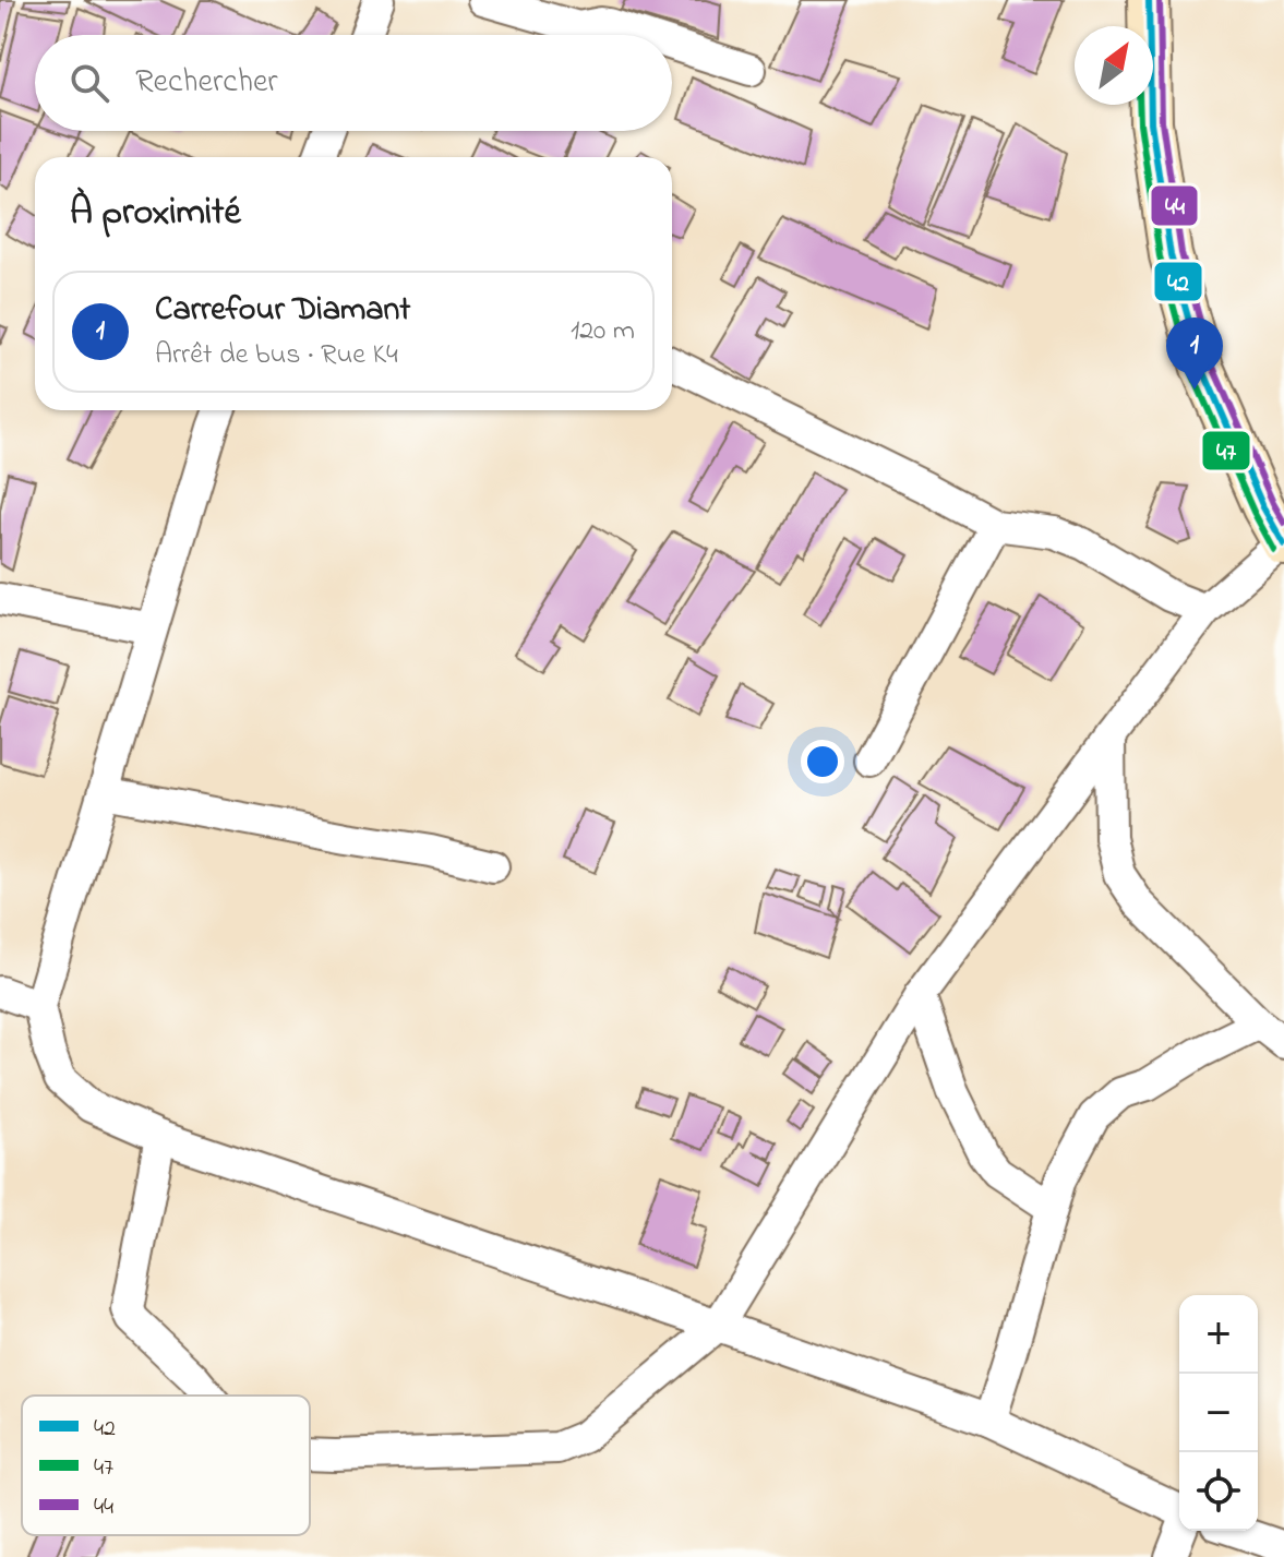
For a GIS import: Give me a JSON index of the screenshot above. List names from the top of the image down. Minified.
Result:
{"lines":["transit line 42","transit line 44","transit line 47"],"legend":["42","47","44"],"north":"top right","page":{"search":"Rechercher","heading":"À proximité","list":[{"mark":"1","name":"Carrefour Diamant","note":"Arrêt de bus · Rue K4","value":"120 m"}],"pins":"1","map_buttons":["+","−"]}}
